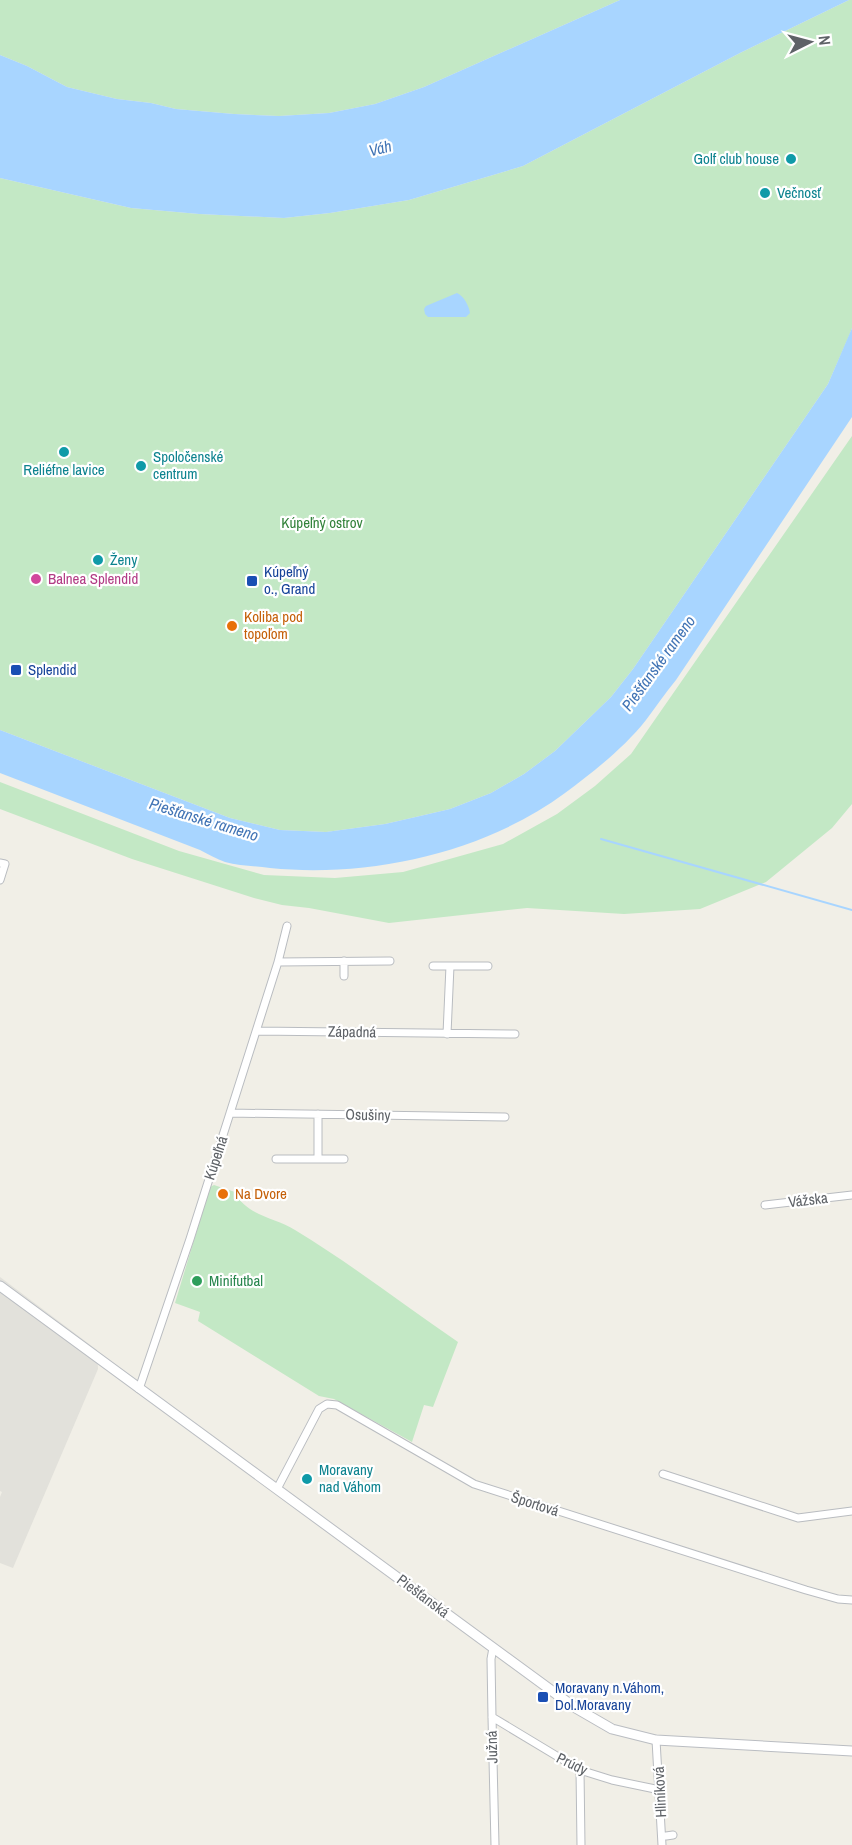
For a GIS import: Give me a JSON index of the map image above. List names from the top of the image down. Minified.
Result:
{"streets":{"main road":["Piešťanská"],"street":["Západná","Osušiny","Kúpeľná","Vážska","Športová","Južná","Prúdy","Hliníková"]},"crossings":[["Západná","Kúpeľná"],["Osušiny","Kúpeľná"],["Kúpeľná","Piešťanská"],["Športová","Piešťanská"],["Piešťanská","Južná"],["Piešťanská","Hliníková"],["Južná","Prúdy"],["Prúdy","Hliníková"]],"water":["Váh","Piešťanské rameno"],"parks":["Kúpeľný ostrov"],"places":{"other":["Golf club house","Večnosť","Reliéfne lavice","Spoločenské centrum","Ženy","Balnea Splendid","Koliba pod topoľom","Na Dvore","Minifutbal","Moravany nad Váhom"],"transit":["Kúpeľný o., Grand","Splendid","Moravany n.Váhom, Dol.Moravany"]},"north":"right"}
